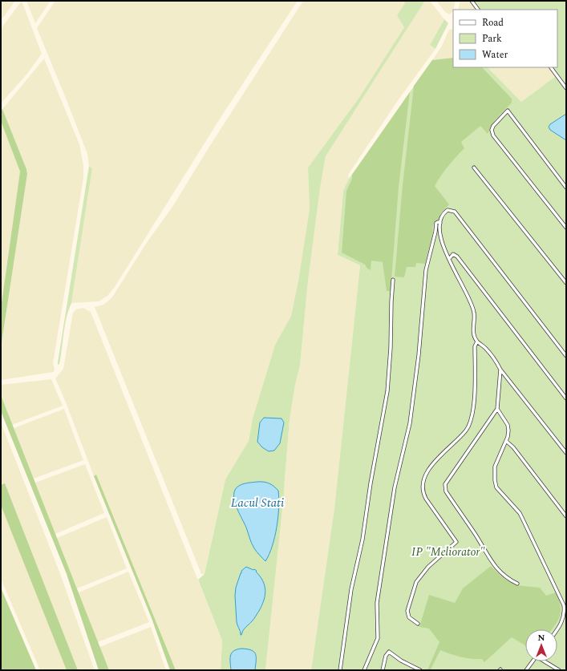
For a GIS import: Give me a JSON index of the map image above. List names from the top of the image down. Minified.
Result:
{"water":["Lacul Stati"],"parks":["IP \"Meliorator\""],"legend":["Road","Park","Water"],"north":"top"}
